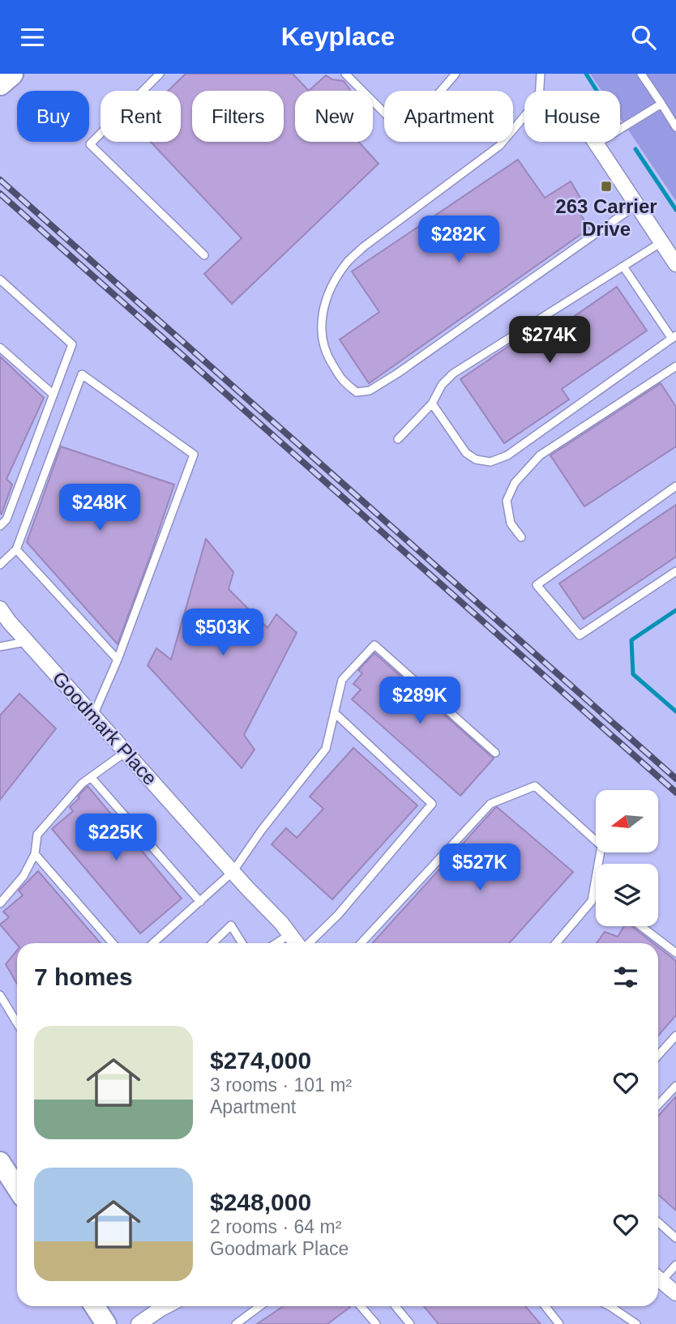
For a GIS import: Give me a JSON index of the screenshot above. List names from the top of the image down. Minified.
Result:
{"streets":{"street":["Goodmark Place"]},"places":{"transit":["263 Carrier Drive"]},"north":"left","page":{"header":"Keyplace","chip":["Buy","Rent","Filters","New","Apartment","House"],"price":["$282K","$274K","$248K","$503K","$289K","$225K","$527K"],"heading":"7 homes","list":[{"name":"$274,000","note":"3 rooms · 101 m² · Apartment"},{"name":"$248,000","note":"2 rooms · 64 m² · Goodmark Place"}]}}
